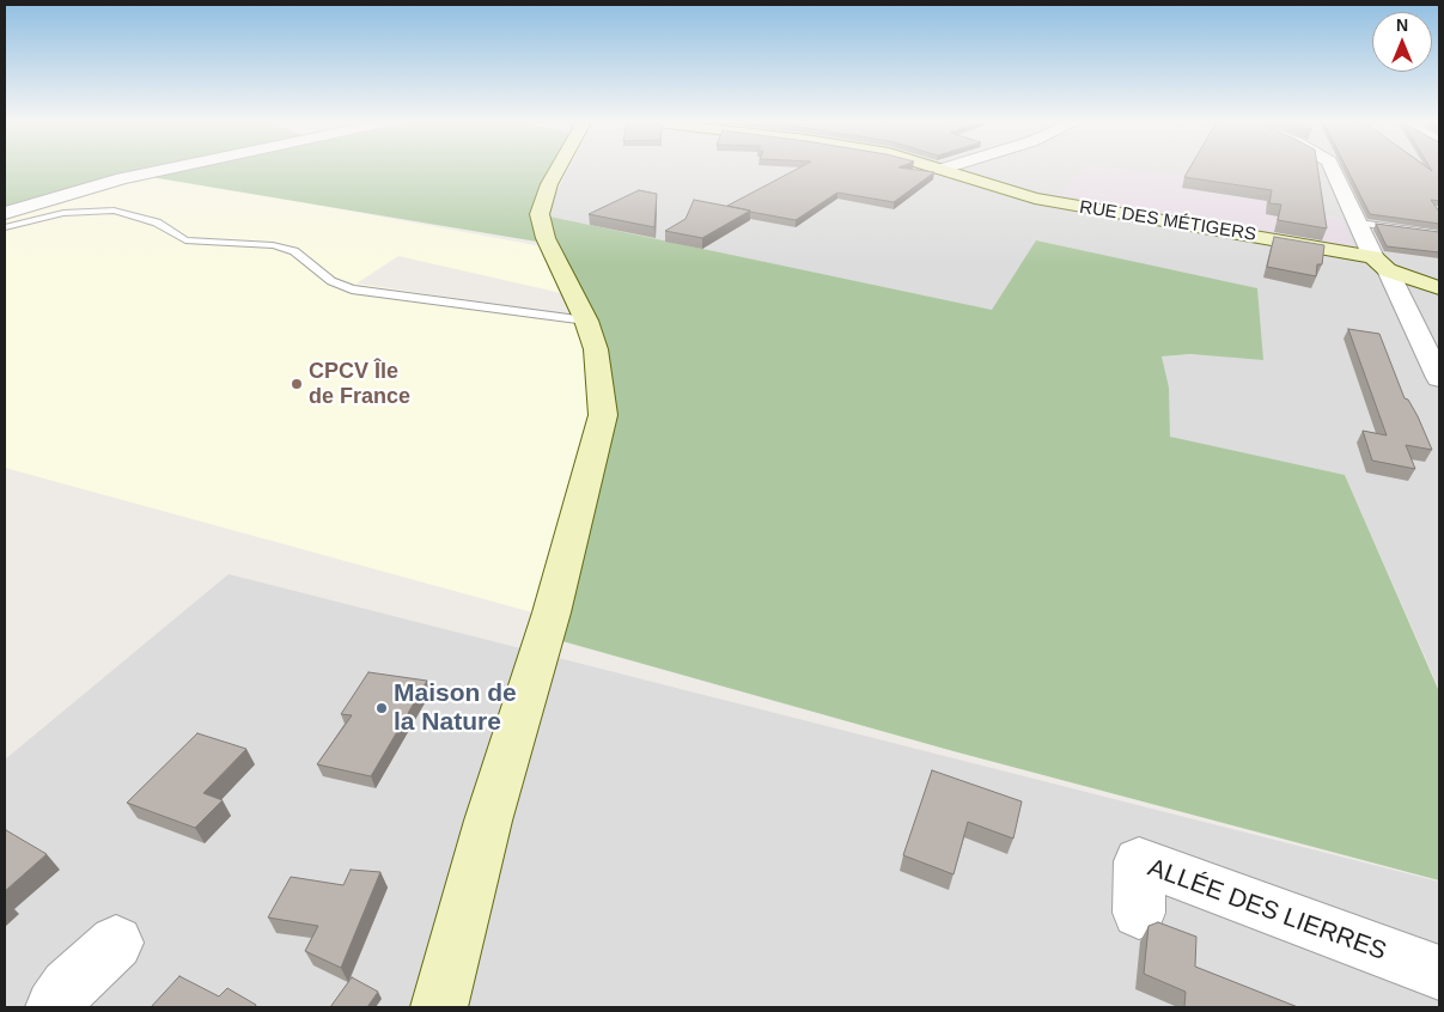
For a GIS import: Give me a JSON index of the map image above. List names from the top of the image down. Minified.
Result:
{"streets":{"main road":["RUE DES MÉTIGERS"],"street":["ALLÉE DES LIERRES"]},"places":["CPCV Île de France","Maison de la Nature"],"north":"top"}
